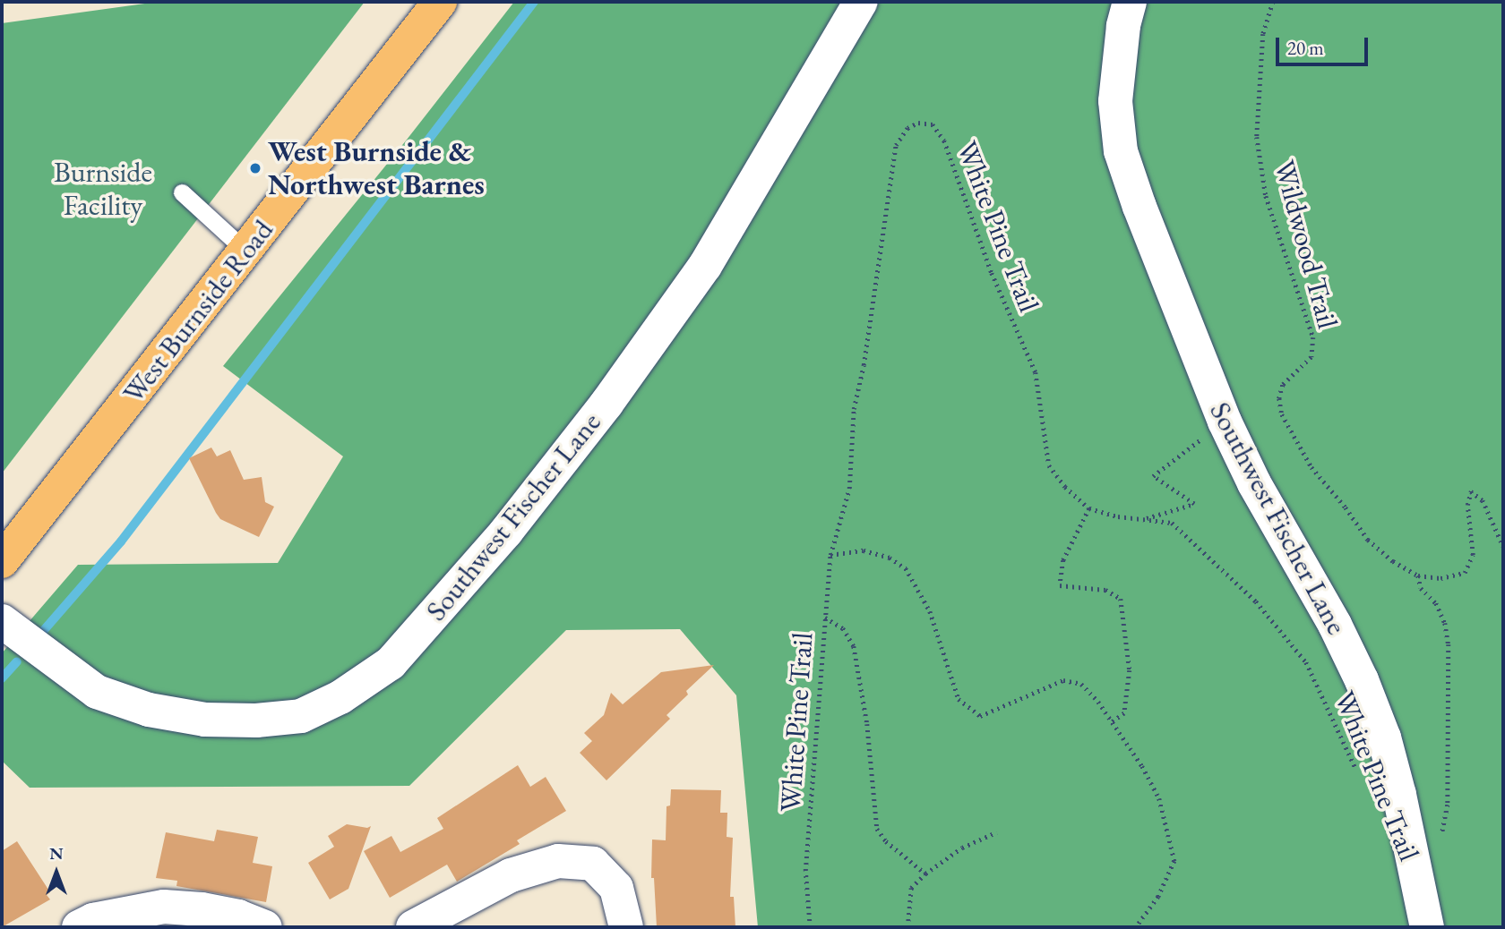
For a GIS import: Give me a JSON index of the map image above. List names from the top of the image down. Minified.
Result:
{"streets":{"main road":["West Burnside Road"],"street":["Southwest Fischer Lane"],"path":["White Pine Trail","Wildwood Trail"]},"parks":["Burnside Facility"],"places":["West Burnside & Northwest Barnes"],"scale_bar":"20 m","north":"top"}
